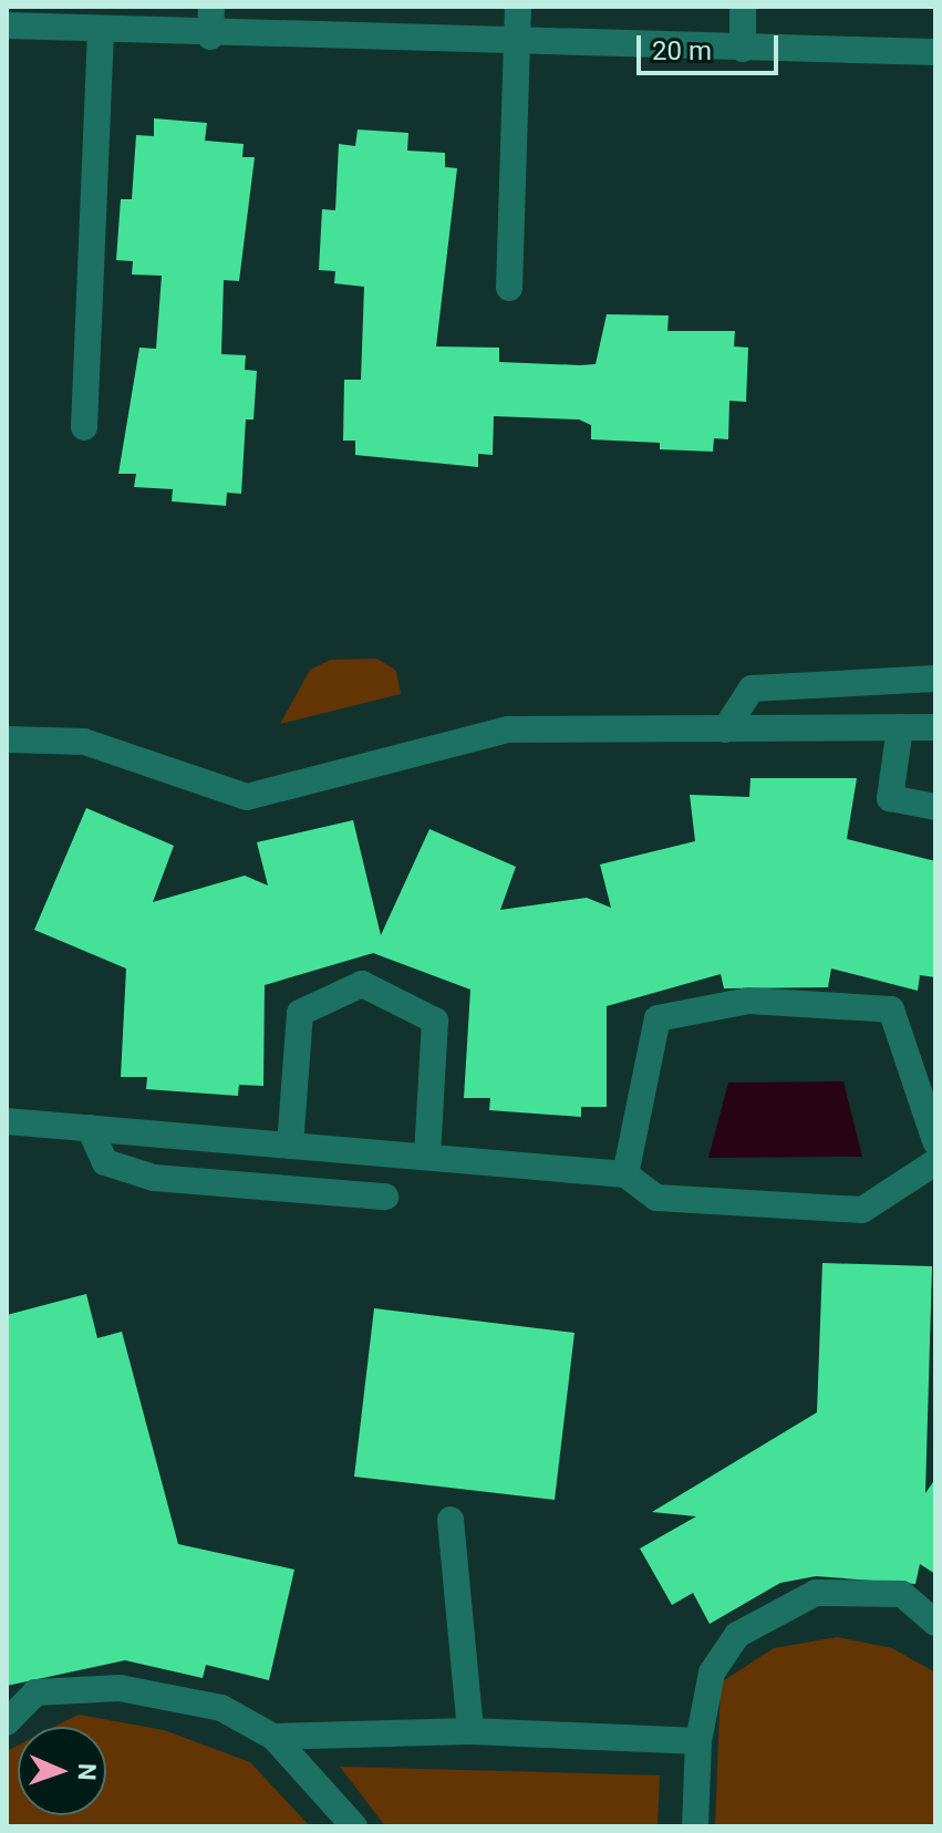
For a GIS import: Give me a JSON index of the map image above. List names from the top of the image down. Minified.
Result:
{"scale_bar":"20 m","north":"right"}
